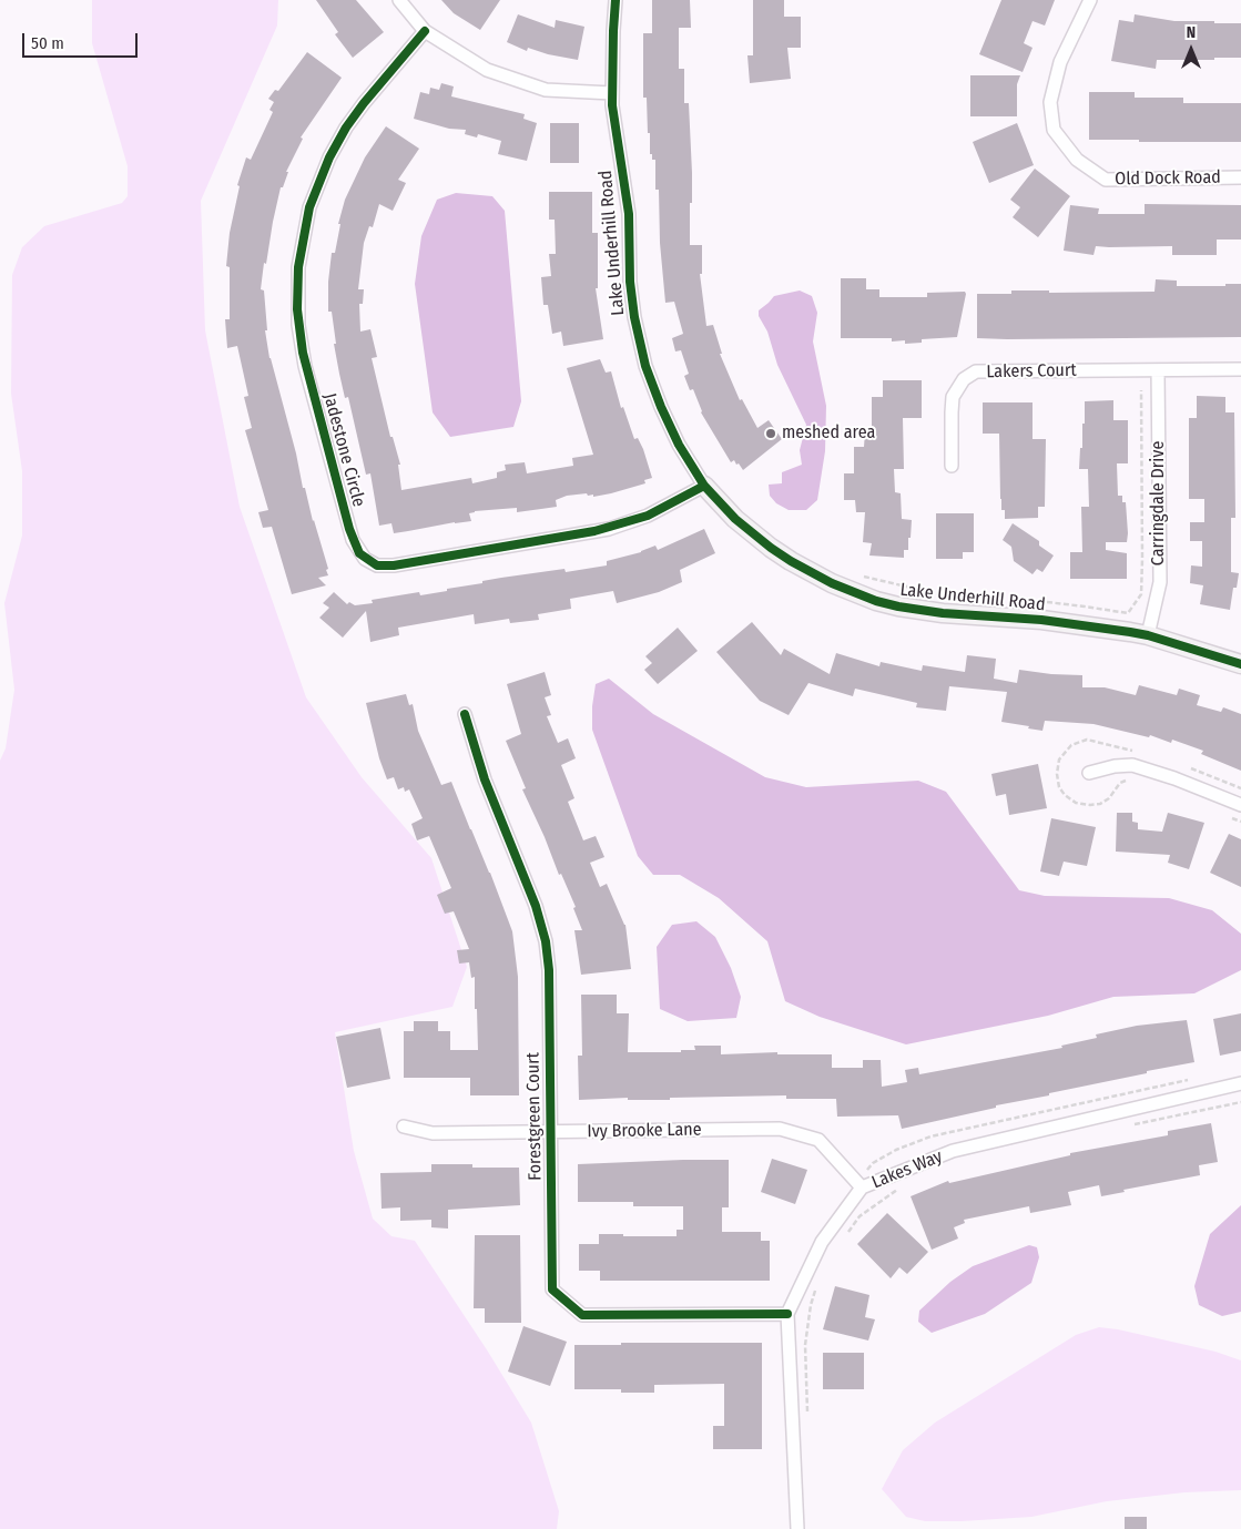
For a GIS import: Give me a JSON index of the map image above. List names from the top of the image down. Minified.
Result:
{"streets":{"street":["Old Dock Road","Lake Underhill Road","Lakers Court","Jadestone Circle","Carringdale Drive","Forestgreen Court","Ivy Brooke Lane","Lakes Way"]},"crossings":[["Lake Underhill Road","Jadestone Circle"],["Lake Underhill Road","Carringdale Drive"],["Lakers Court","Carringdale Drive"],["Forestgreen Court","Ivy Brooke Lane"],["Forestgreen Court","Lakes Way"],["Ivy Brooke Lane","Lakes Way"]],"places":["meshed area"],"scale_bar":"50 m","north":"top"}
